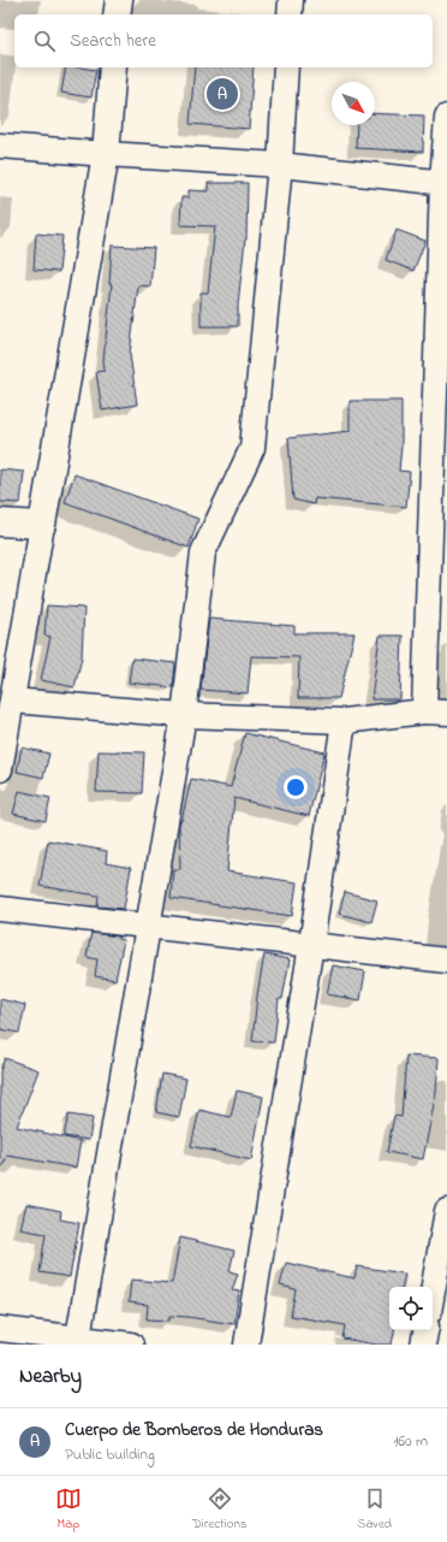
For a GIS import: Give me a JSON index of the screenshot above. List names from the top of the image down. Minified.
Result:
{"north":"bottom right","page":{"search":"Search here","pins":"A","heading":"Nearby","list":[{"mark":"A","name":"Cuerpo de Bomberos de Honduras","note":"Public building","value":"160 m"}],"nav":["Map","Directions","Saved"]}}
